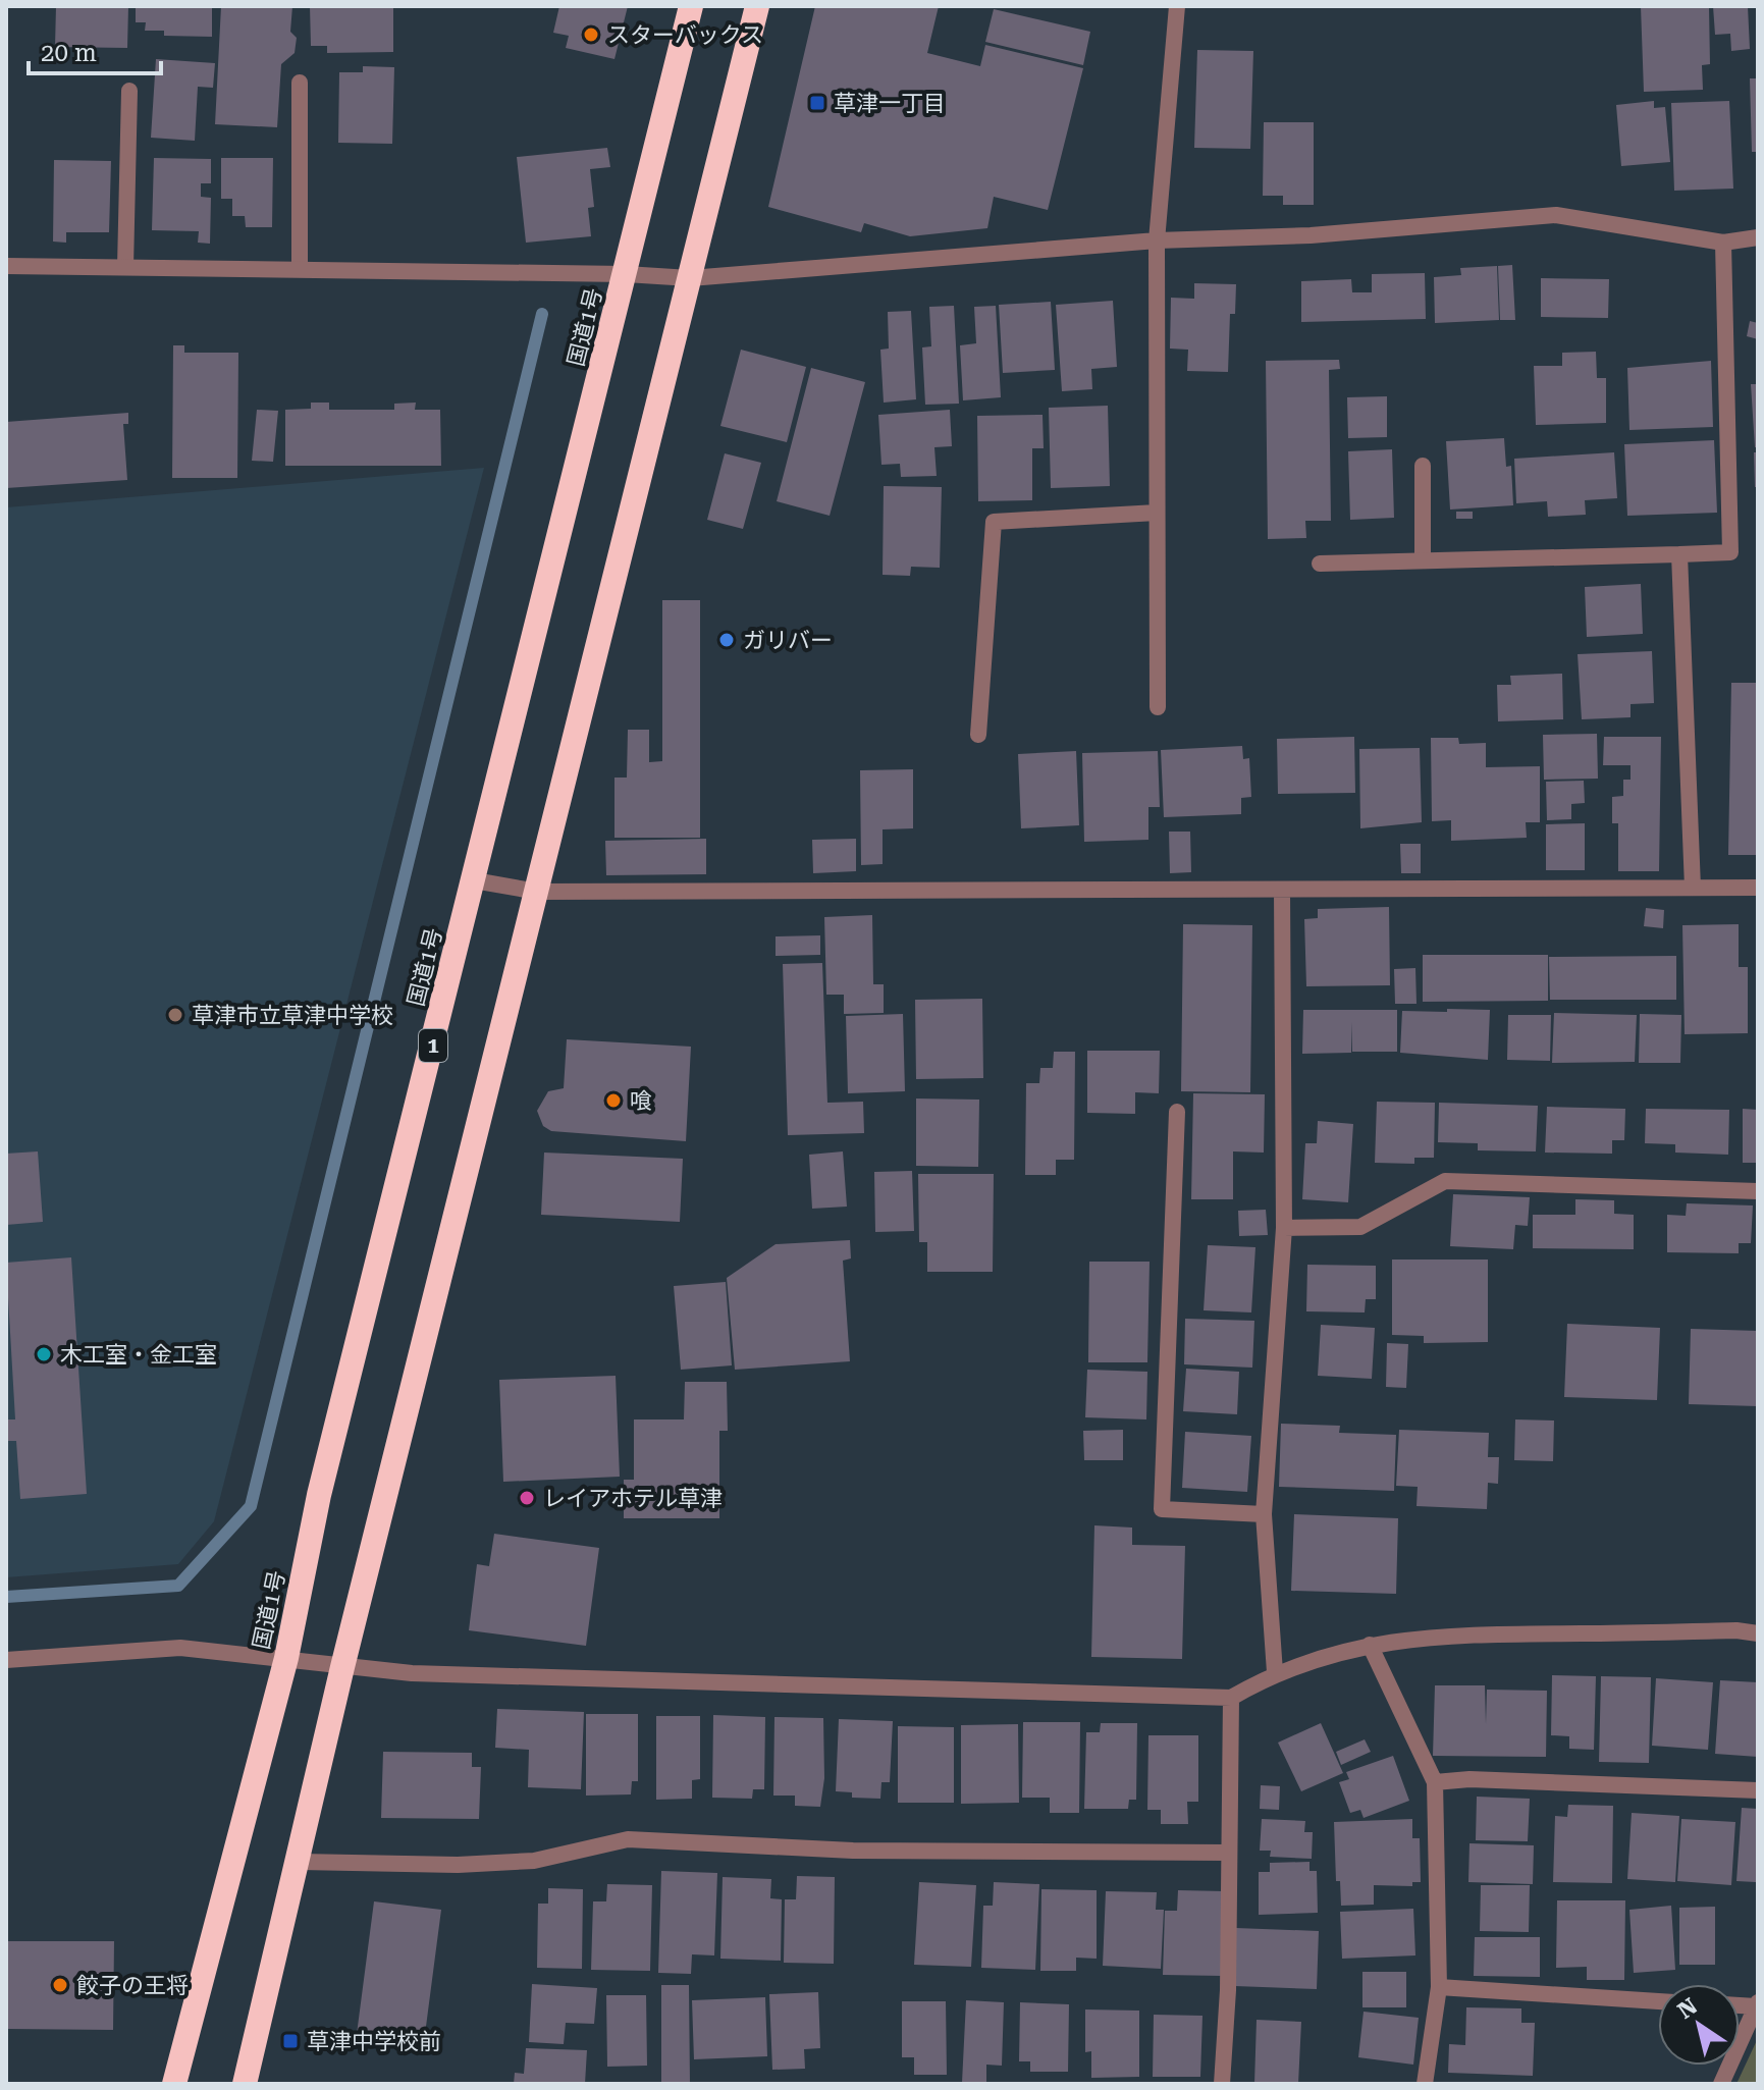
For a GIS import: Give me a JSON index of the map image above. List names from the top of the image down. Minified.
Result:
{"streets":{"highway":["国道1号","1"]},"places":{"other":["スターバックス","ガリバー","草津市立草津中学校","喰","木工室・金工室","レイアホテル草津","餃子の王将"],"transit":["草津一丁目","草津中学校前"]},"scale_bar":"20 m","north":"top left"}
